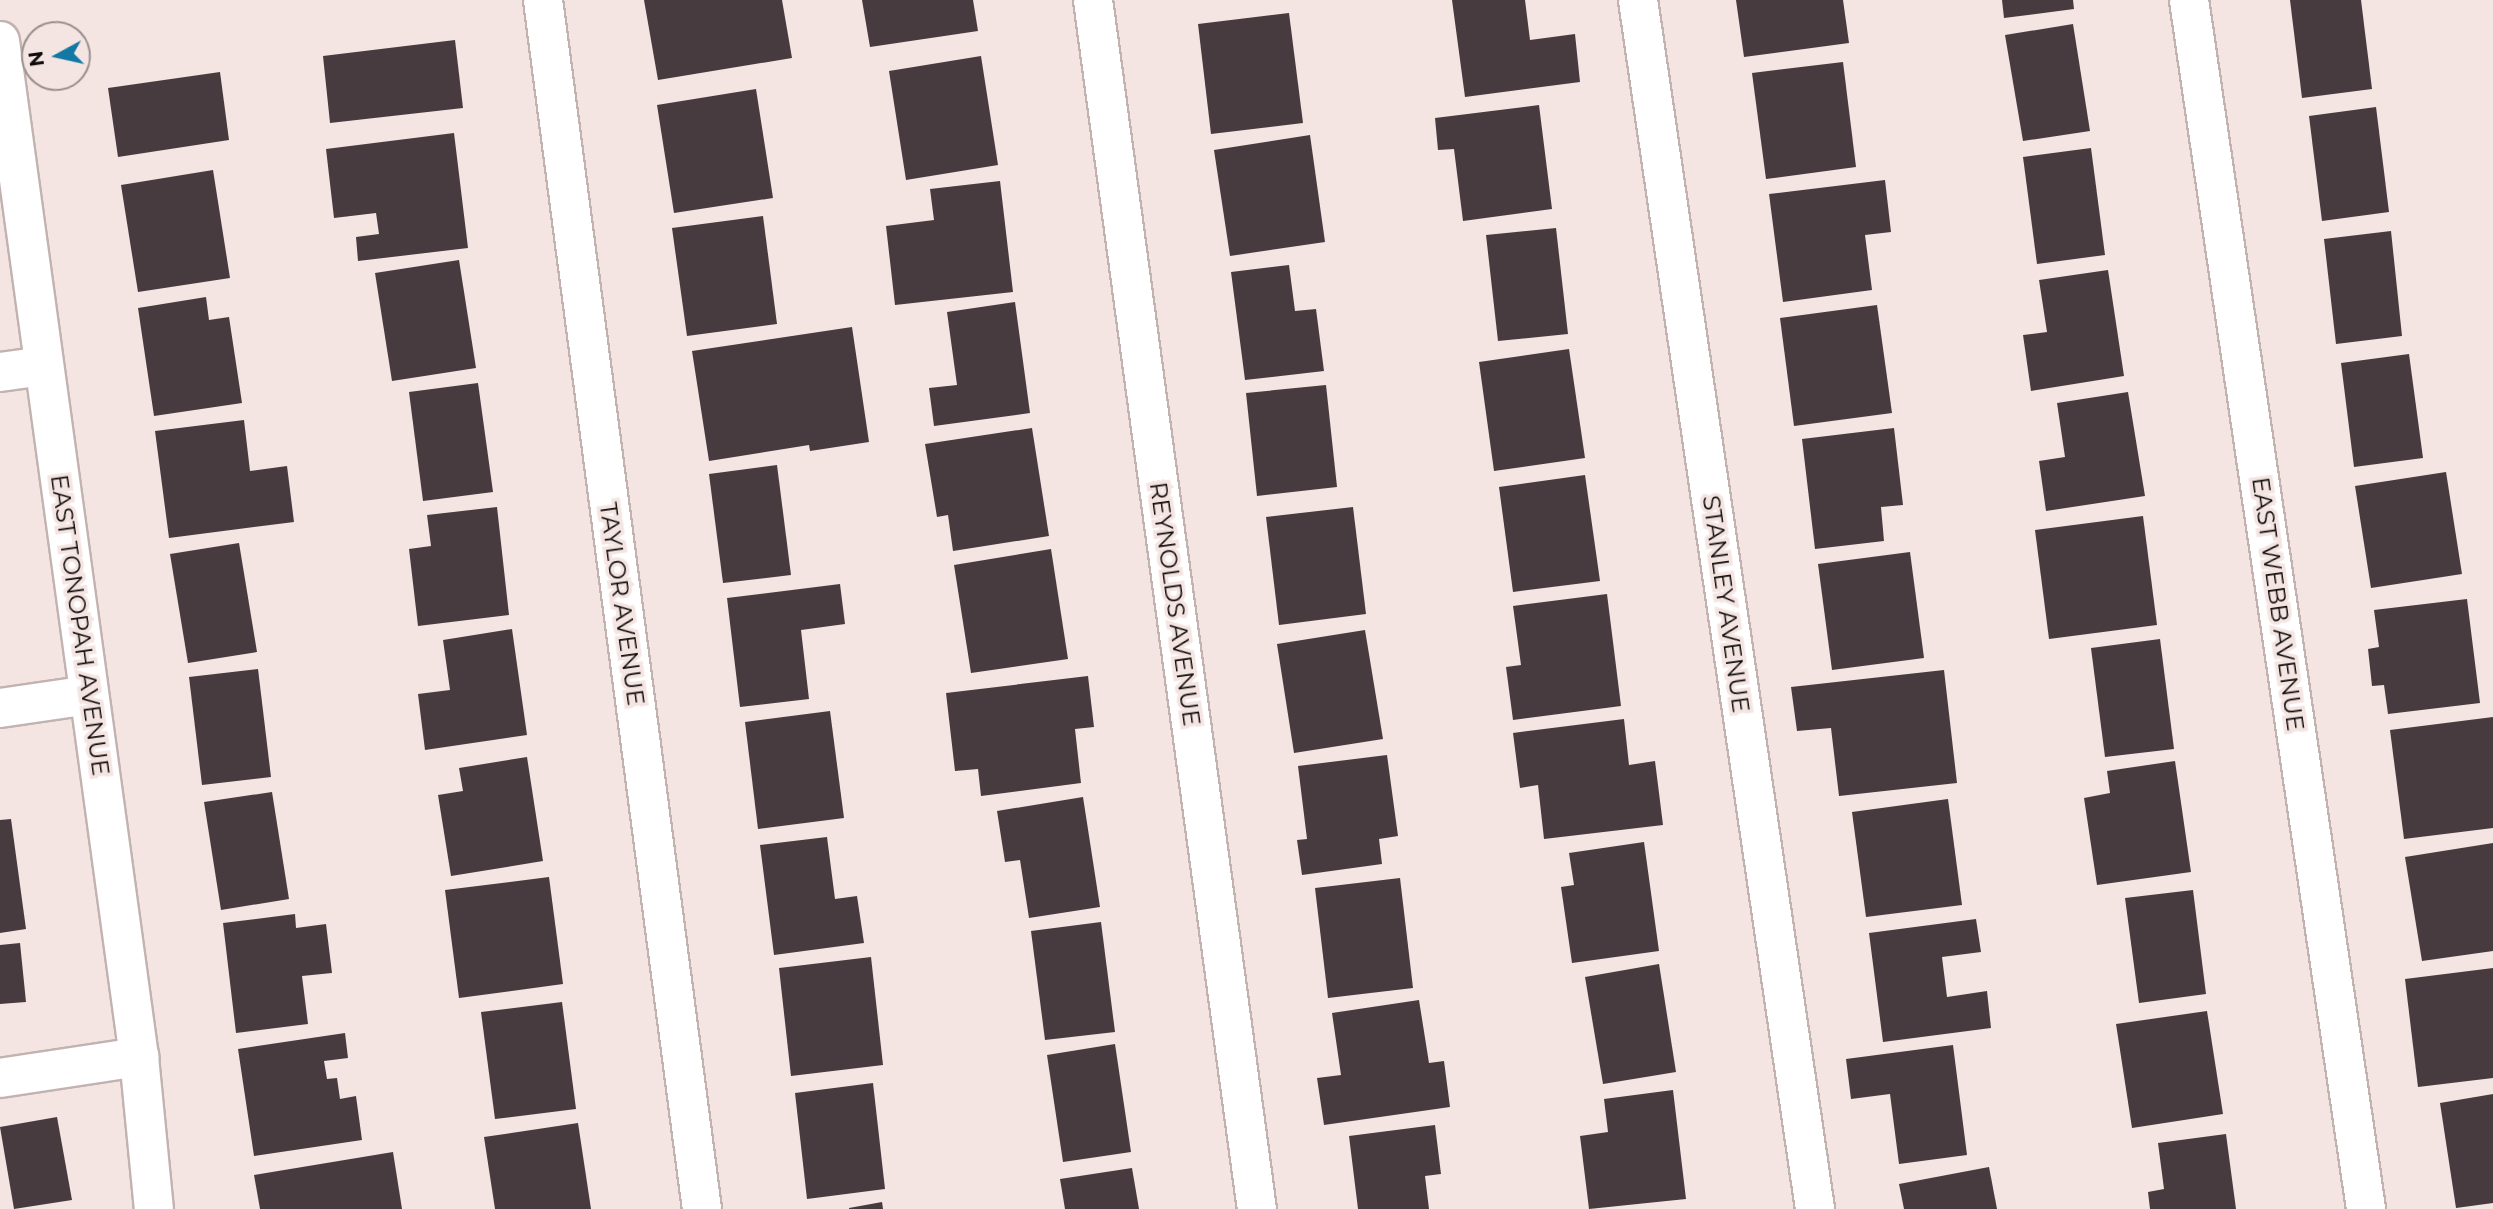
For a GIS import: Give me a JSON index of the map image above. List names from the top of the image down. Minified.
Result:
{"streets":{"street":["TAYLOR AVENUE","REYNOLDS AVENUE","STANLEY AVENUE","EAST WEBB AVENUE","EAST TONOPAH AVENUE"]},"north":"left"}
